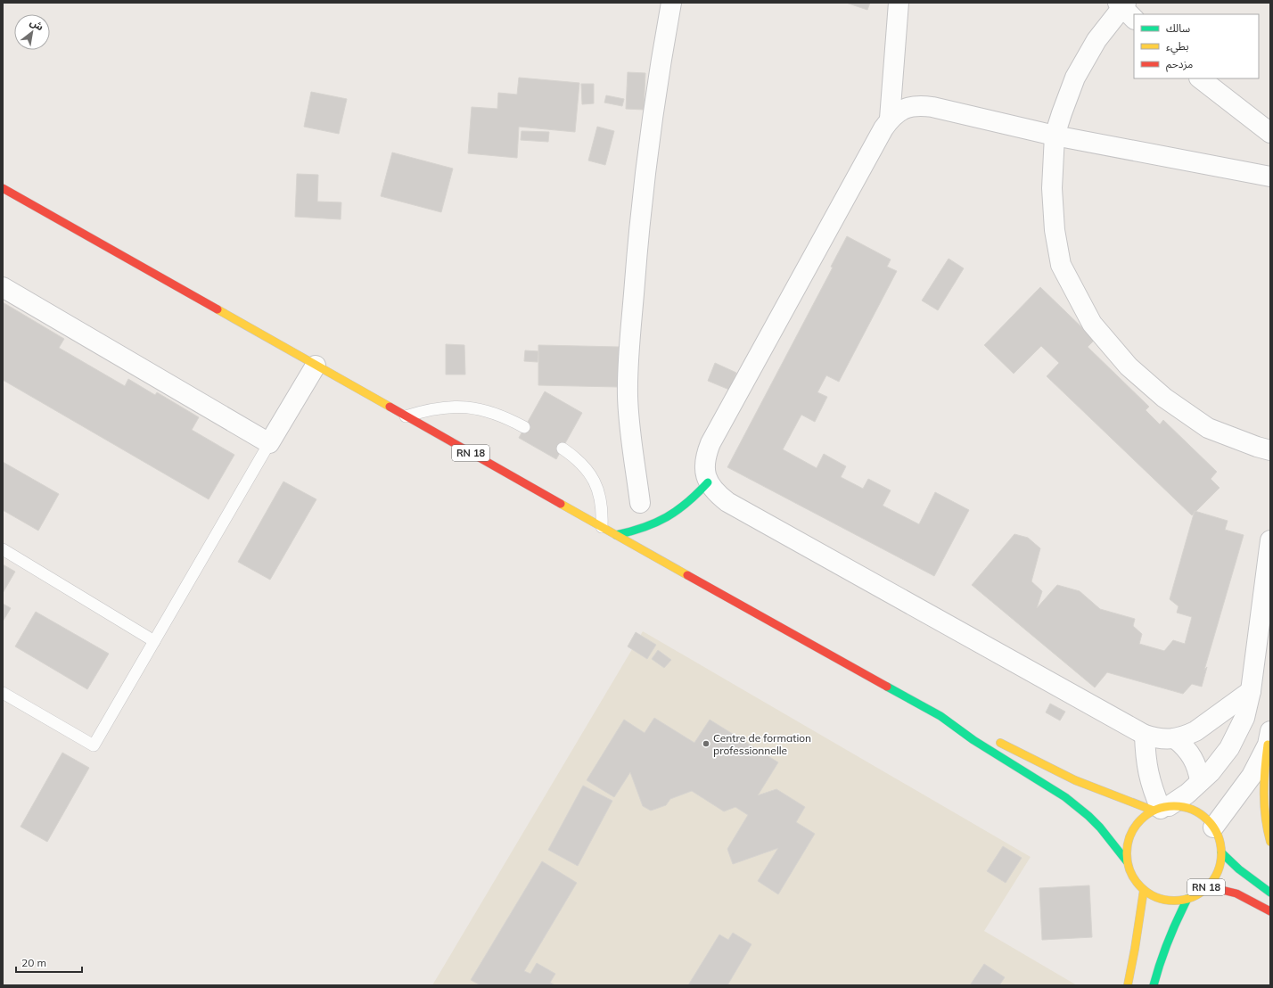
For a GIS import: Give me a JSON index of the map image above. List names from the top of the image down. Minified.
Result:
{"streets":{"main road":["RN 18"]},"places":["Centre de formation professionnelle"],"legend":["سالك","بطيء","مزدحم"],"scale_bar":"20 m","north":"top right"}
